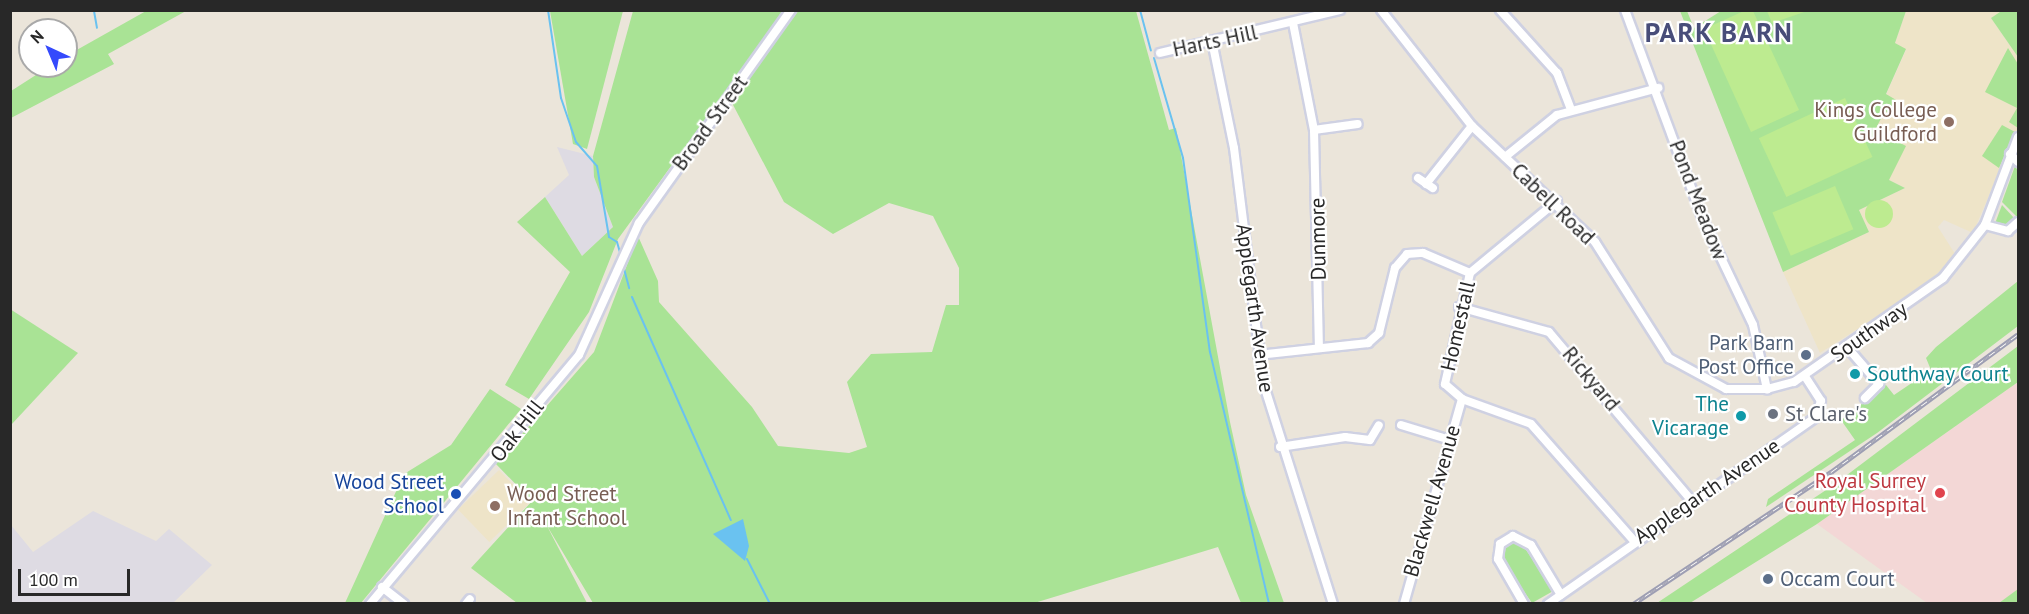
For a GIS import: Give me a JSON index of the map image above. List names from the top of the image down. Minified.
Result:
{"streets":{"street":["Harts Hill","Broad Street","Pond Meadow","Cabell Road","Dunmore","Applegarth Avenue","Homestall","Southway","Rickyard","Oak Hill","Blackwell Avenue"]},"crossings":[["Harts Hill","Dunmore"],["Harts Hill","Applegarth Avenue"],["Broad Street","Oak Hill"],["Pond Meadow","Southway"],["Cabell Road","Homestall"],["Cabell Road","Southway"],["Applegarth Avenue","Homestall"],["Applegarth Avenue","Southway"],["Applegarth Avenue","Rickyard"],["Homestall","Rickyard"],["Homestall","Blackwell Avenue"]],"districts":["PARK BARN"],"places":["Kings College Guildford","Park Barn Post Office","Southway Court","St Clare's","The Vicarage","Royal Surrey County Hospital","Wood Street School","Wood Street Infant School","Occam Court"],"scale_bar":"100 m","north":"top left"}
